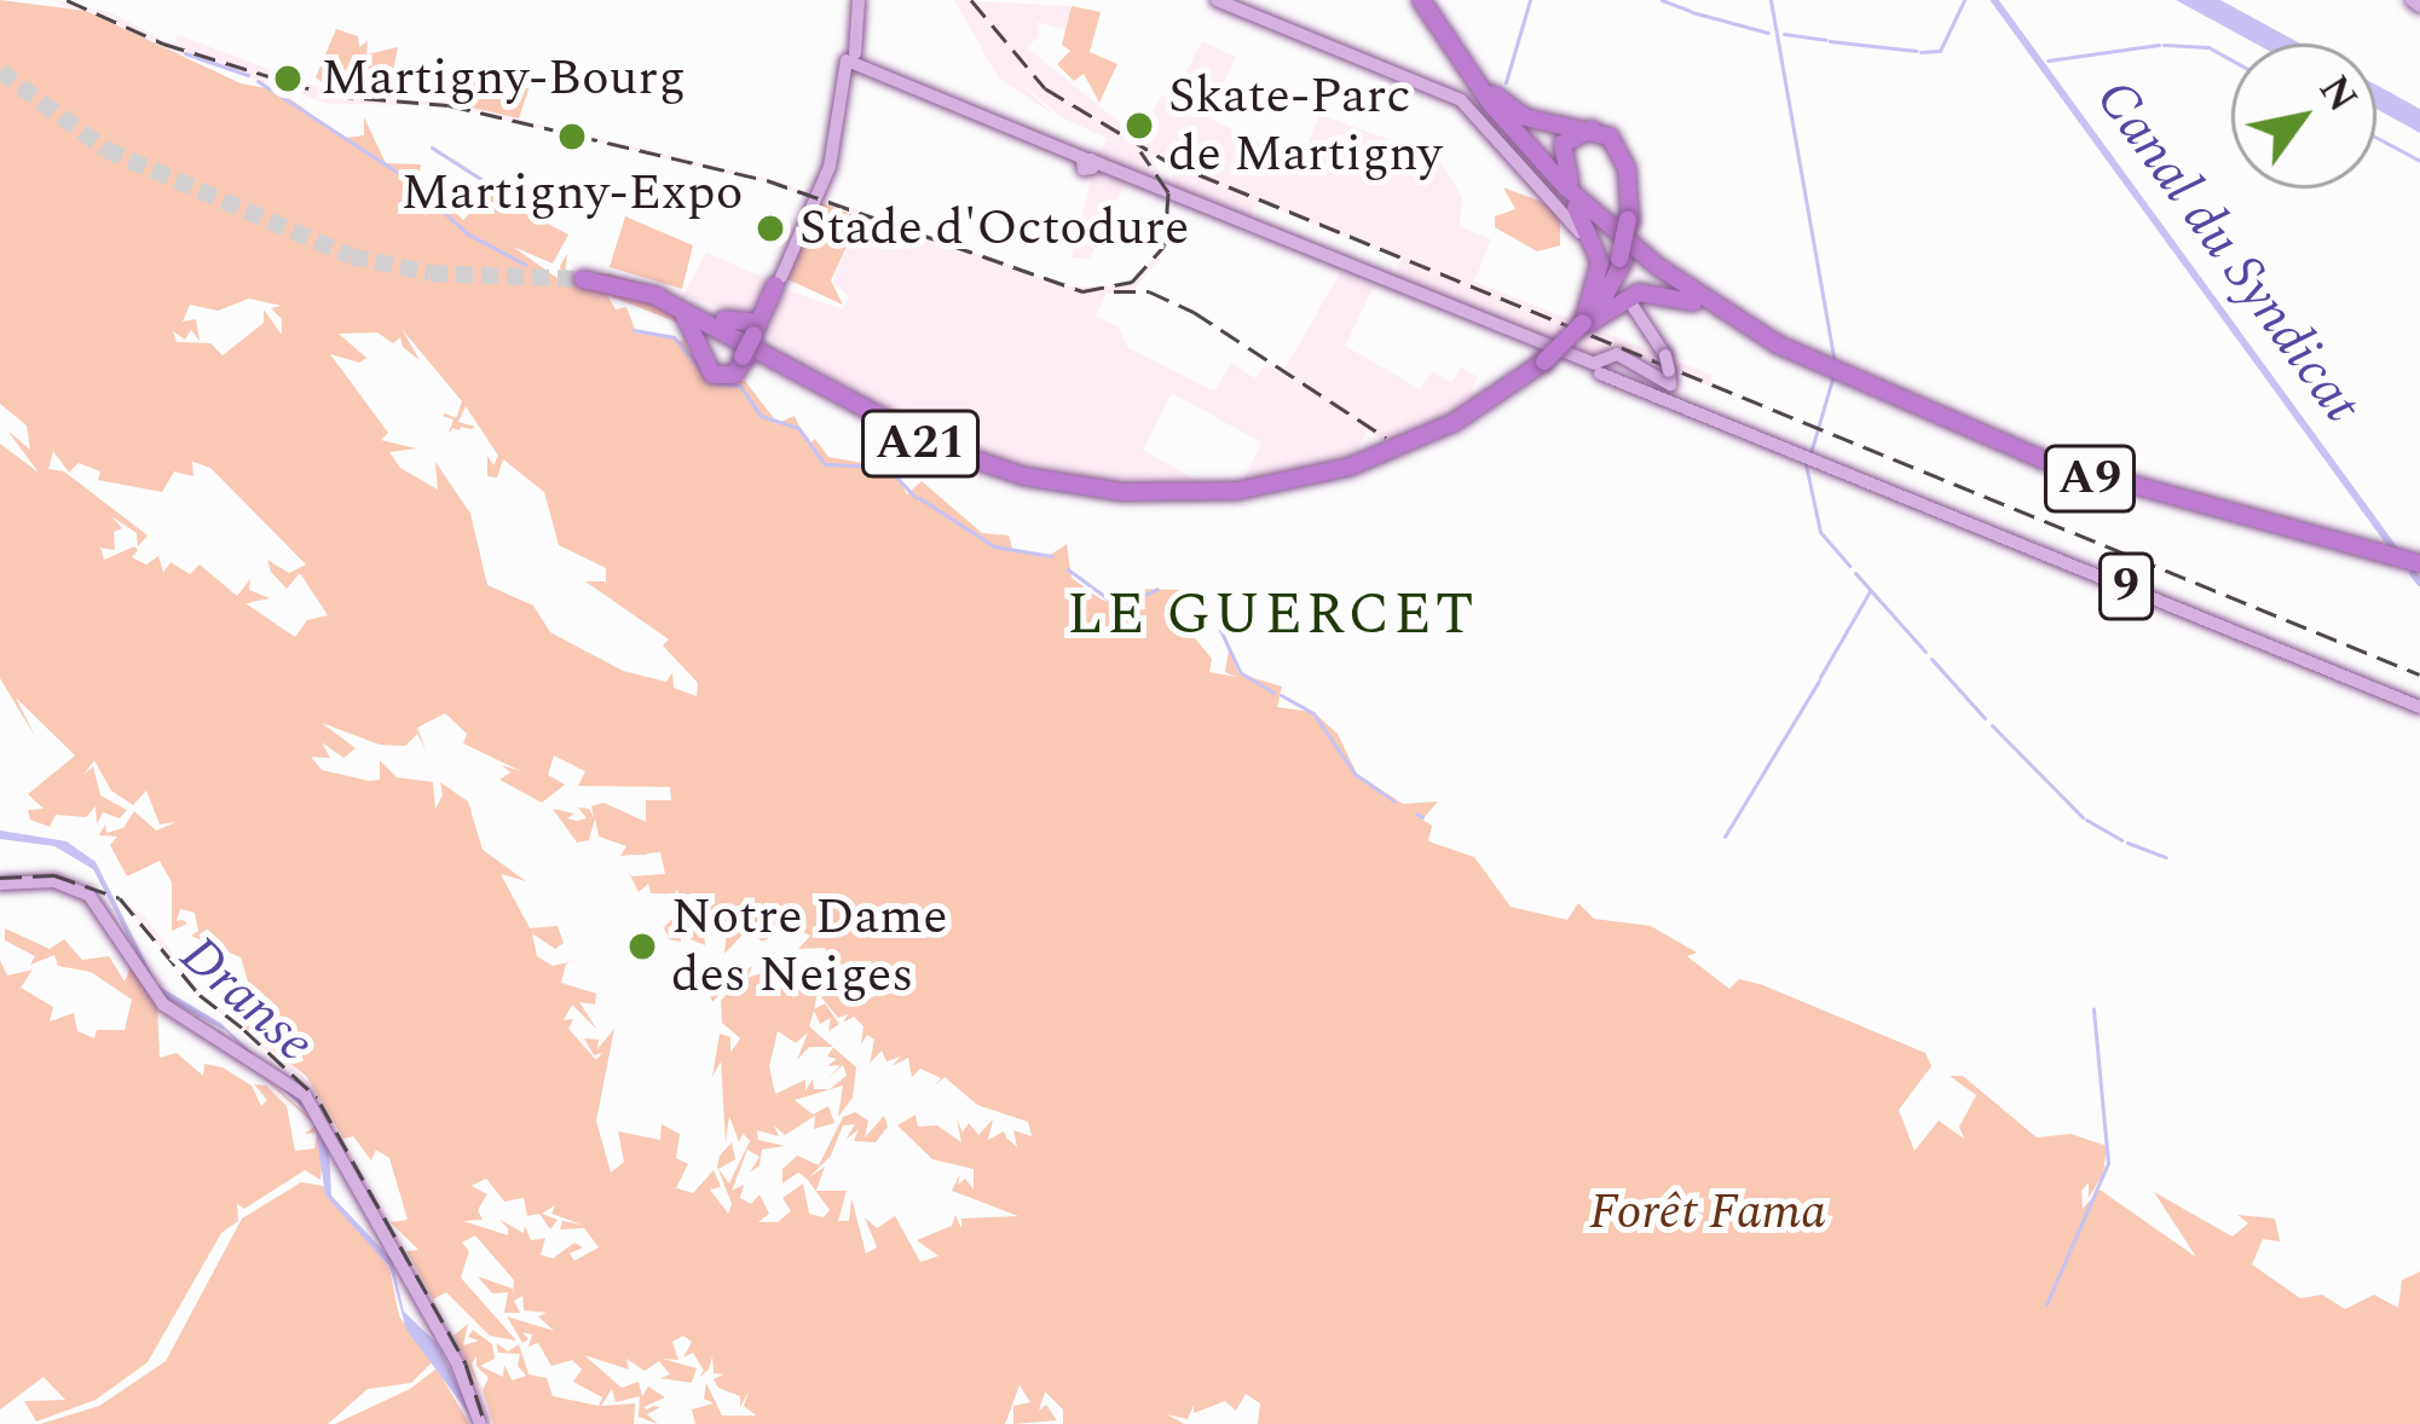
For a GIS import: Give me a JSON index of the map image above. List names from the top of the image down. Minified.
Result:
{"streets":{"highway":["A21","A9"],"main road":["9"]},"crossings":[["A21","A9"]],"districts":["LE GUERCET"],"water":["Canal du Syndicat","Dranse"],"parks":["Forêt Fama"],"places":["Martigny-Bourg","Skate-Parc de Martigny","Martigny-Expo","Stade d'Octodure","Notre Dame des Neiges"],"north":"top right"}
